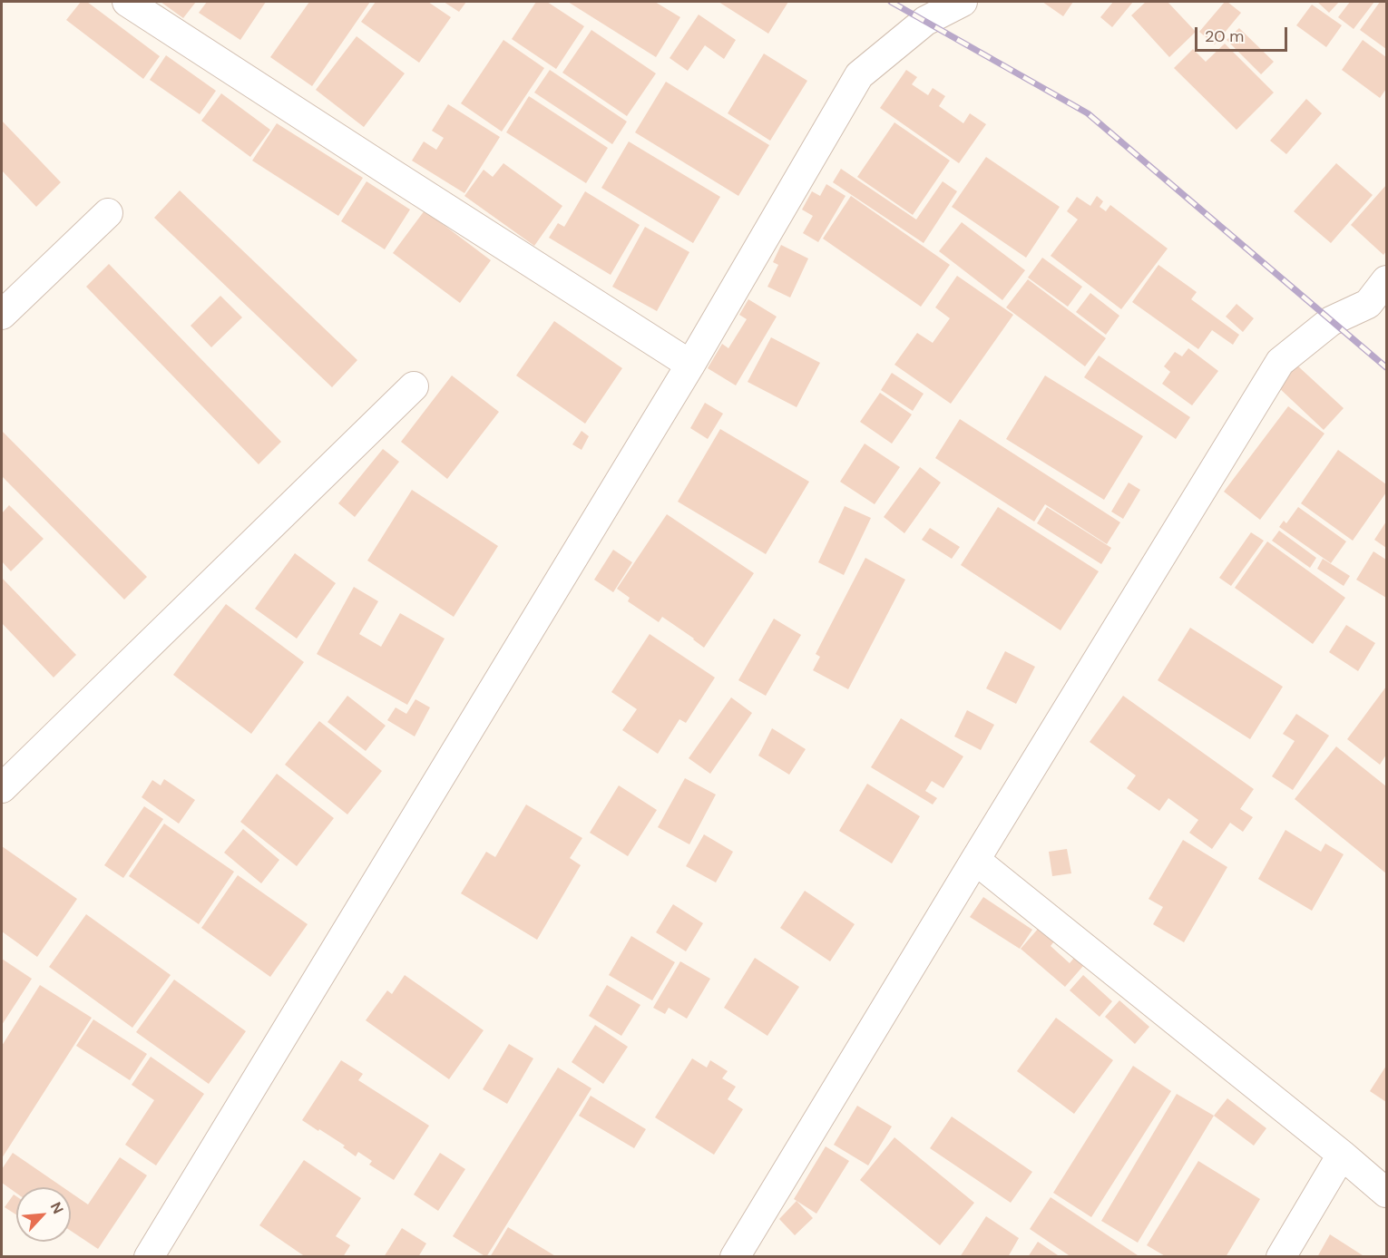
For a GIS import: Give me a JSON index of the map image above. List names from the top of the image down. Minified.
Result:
{"scale_bar":"20 m","north":"top right"}
